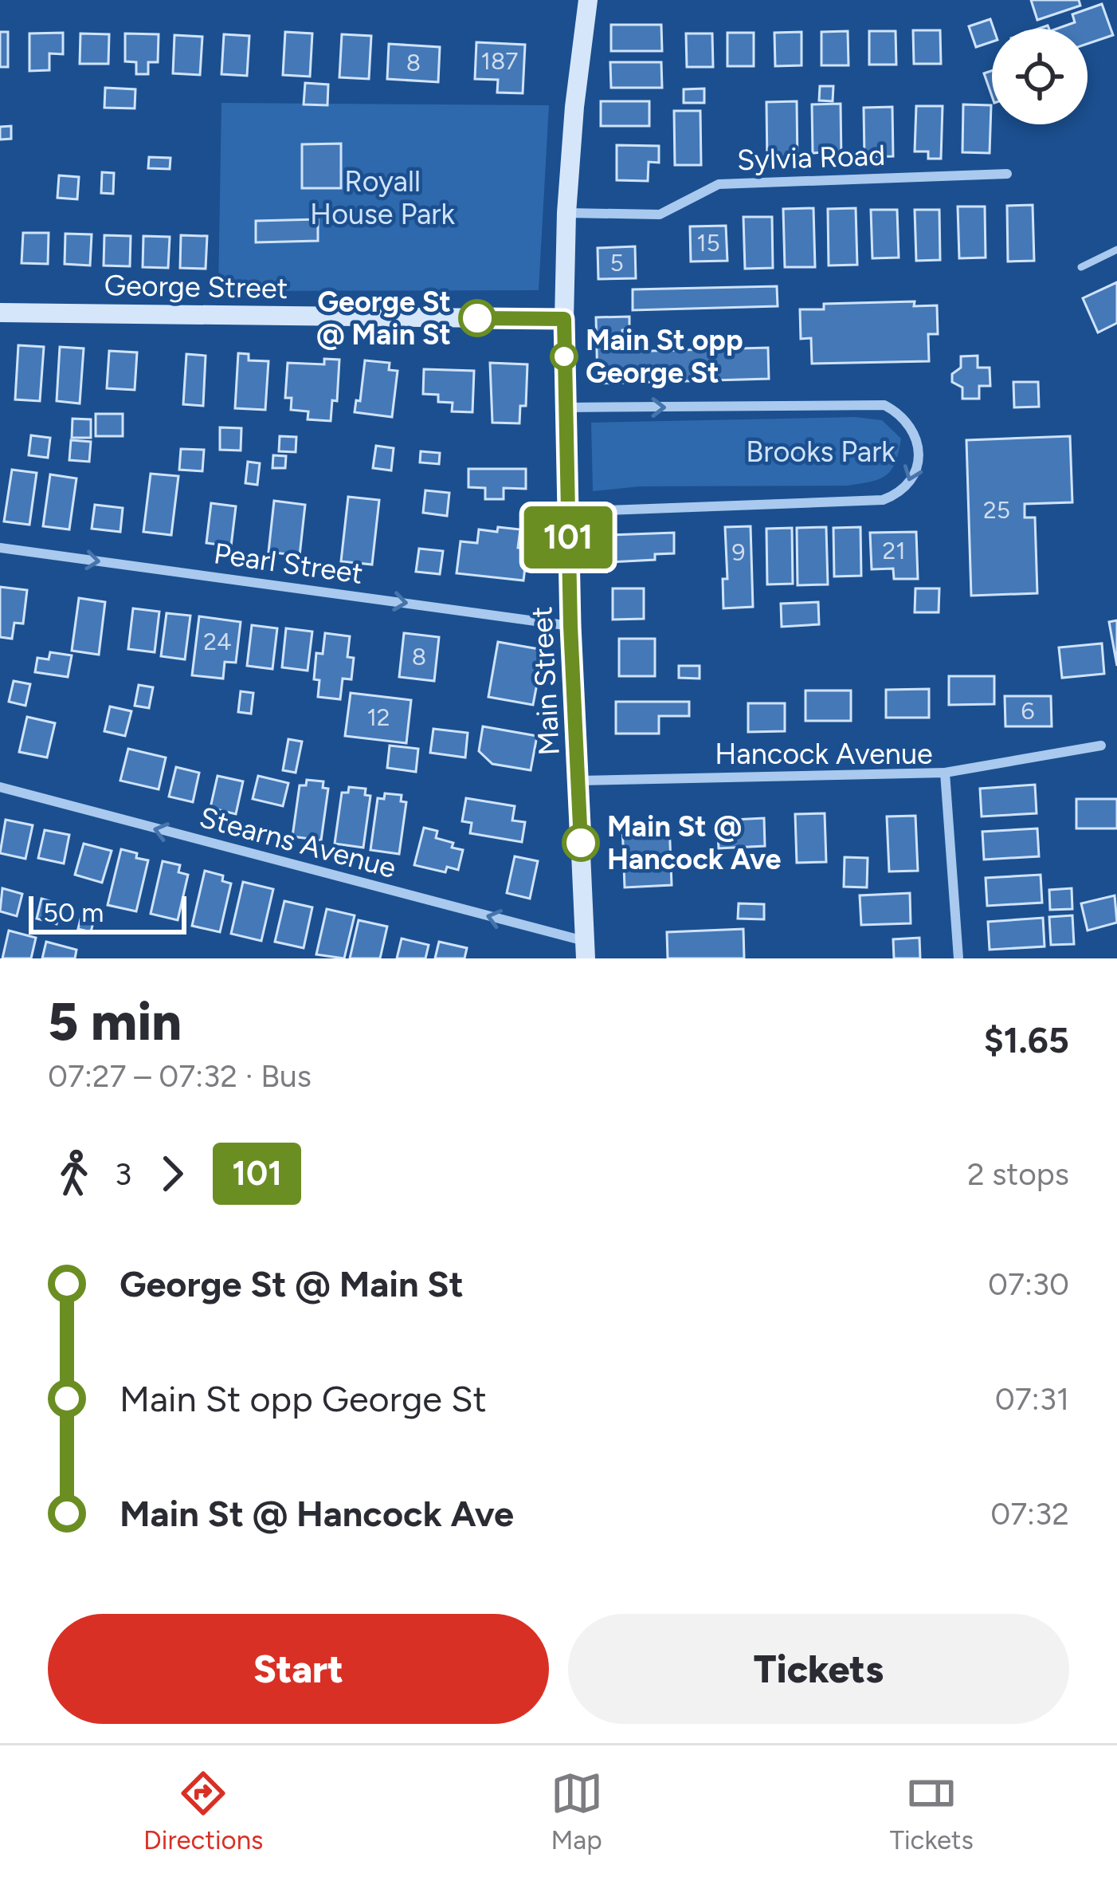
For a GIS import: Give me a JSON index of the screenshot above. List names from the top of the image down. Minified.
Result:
{"streets":{"main road":["George Street","Main Street"],"street":["Sylvia Road","Pearl Street","Hancock Avenue","Stearns Avenue"]},"crossings":[["Sylvia Road","Main Street"],["George Street","Main Street"],["Pearl Street","Main Street"],["Main Street","Hancock Avenue"],["Main Street","Stearns Avenue"]],"one_way":["Pearl Street","Stearns Avenue"],"parks":["Royall House Park","Brooks Park"],"places":["George St @ Main St","Main St opp George St","Main St @ Hancock Ave"],"lines":["bus line 101"],"house_numbers":["187","8","15","5","25","21","9","24","8","6","12"],"scale_bar":"50 m","page":{"on_map":"101","scale":"50 m","heading":["5 min","07:27 – 07:32 · Bus","$1.65"],"legs":["3","101","2 stops"],"list":[{"name":"George St @ Main St","value":"07:30"},{"name":"Main St opp George St","value":"07:31"},{"name":"Main St @ Hancock Ave","value":"07:32"}],"buttons":["Start","Tickets"],"tabs":["Directions","Map","Tickets"]}}
